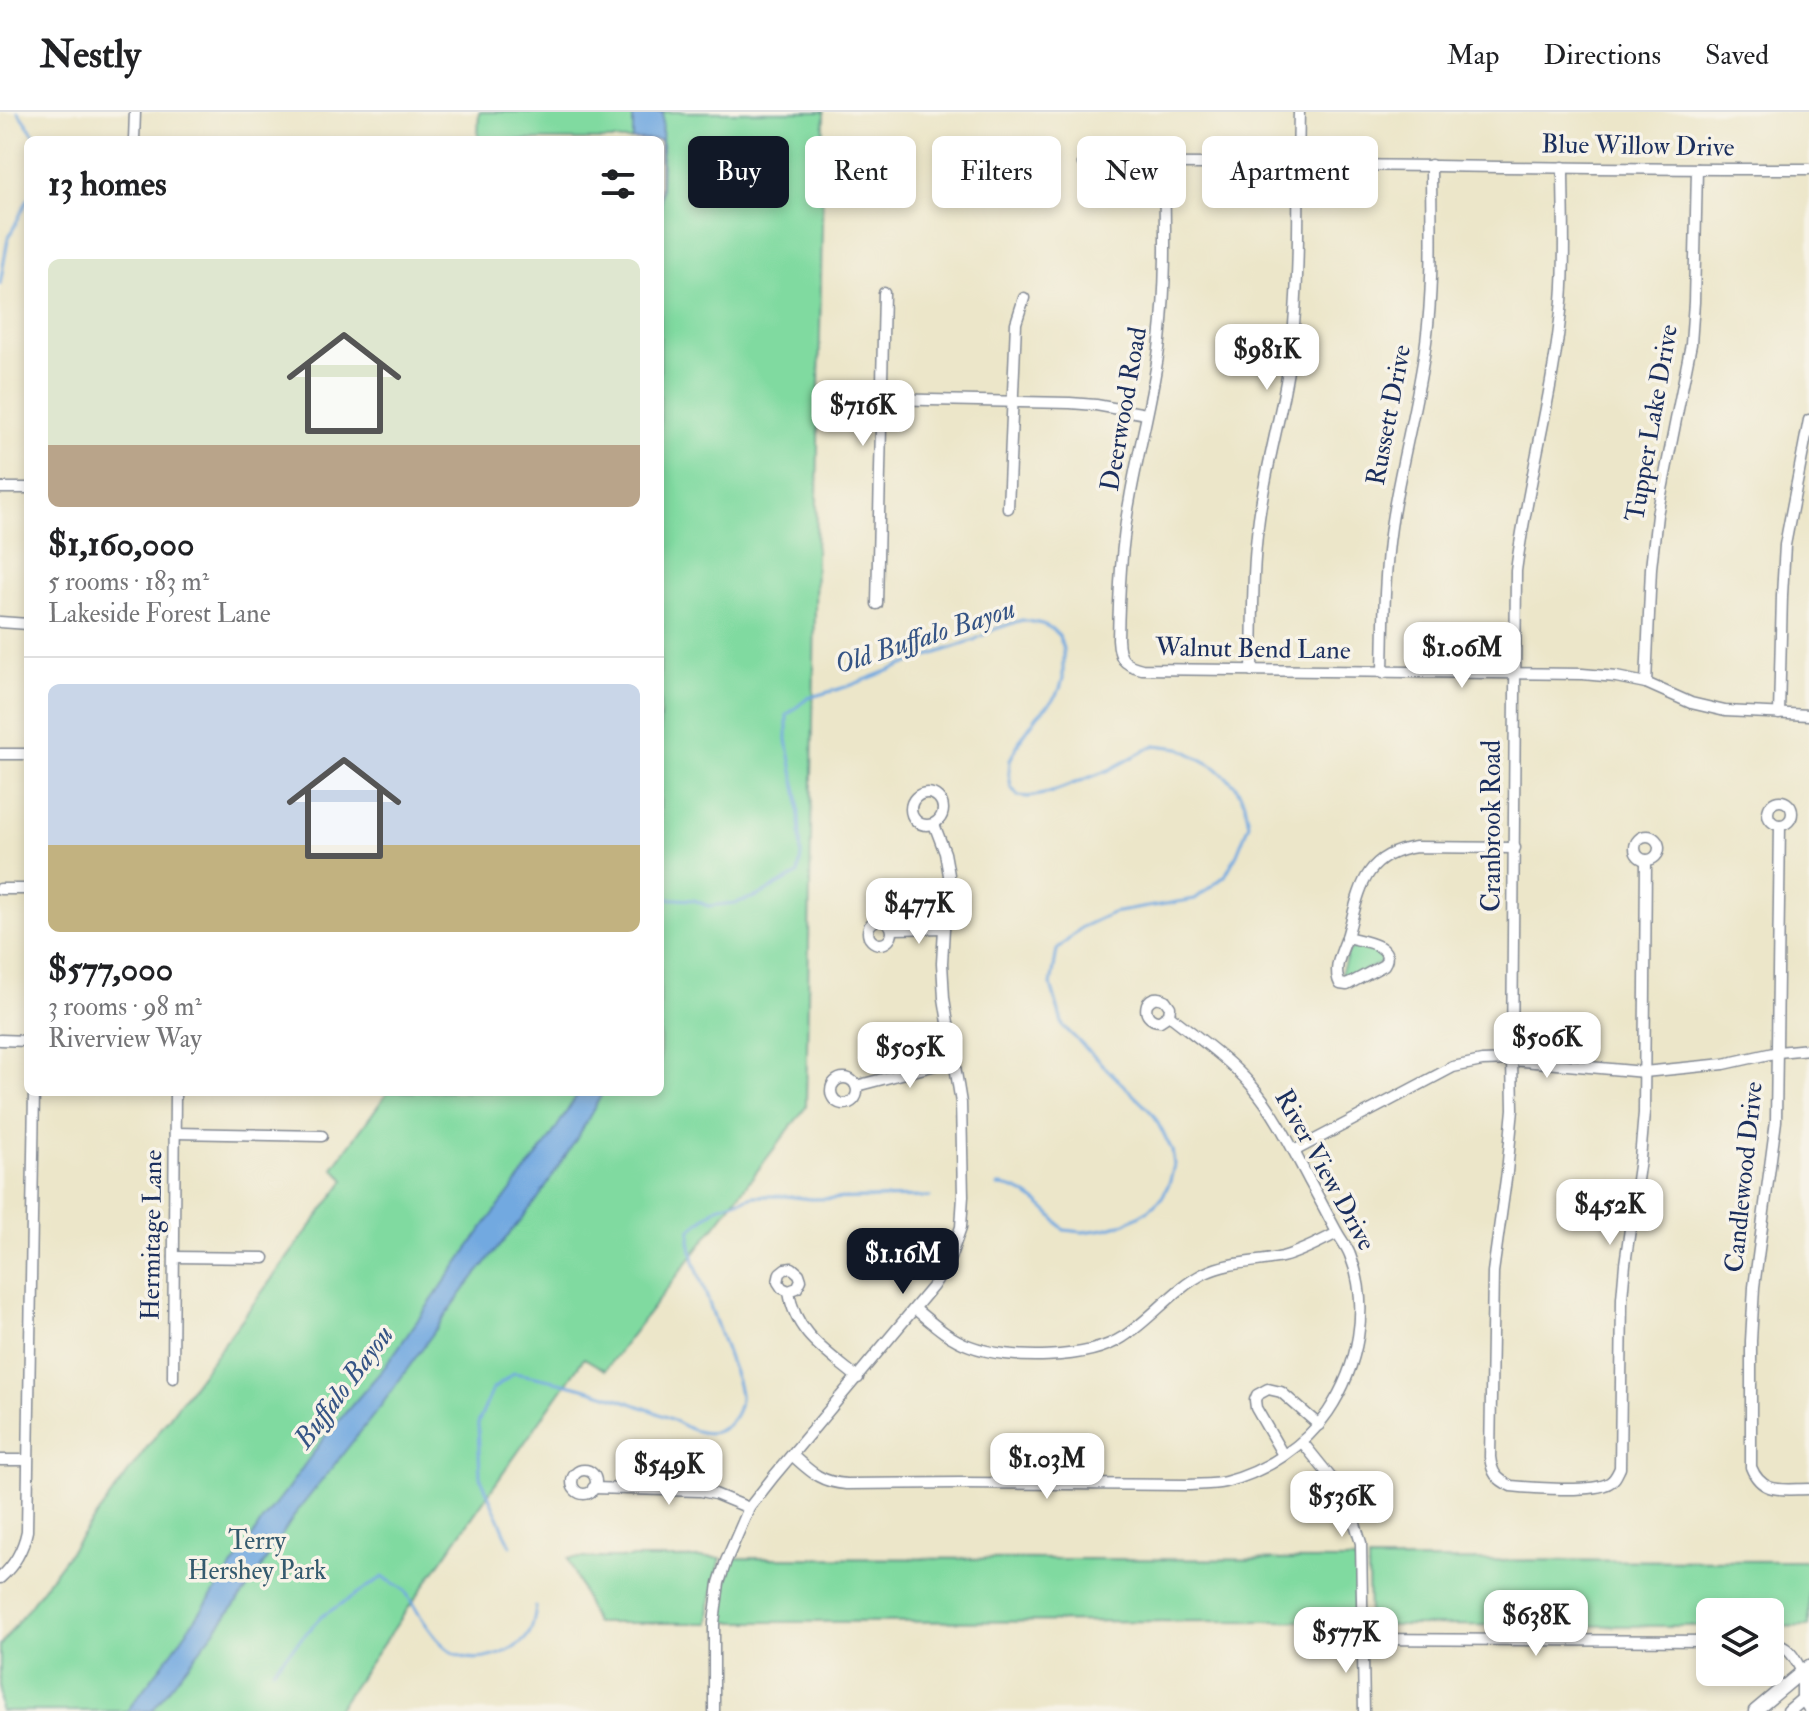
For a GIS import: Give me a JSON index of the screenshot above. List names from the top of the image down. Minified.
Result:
{"streets":{"street":["Blue Willow Drive","Deerwood Road","Russett Drive","Tupper Lake Drive","Walnut Bend Lane","Cranbrook Road","River View Drive","Candlewood Drive","Hermitage Lane"]},"crossings":[["Blue Willow Drive","Russett Drive"],["Blue Willow Drive","Tupper Lake Drive"],["Blue Willow Drive","Cranbrook Road"],["Deerwood Road","Walnut Bend Lane"],["Russett Drive","Walnut Bend Lane"],["Tupper Lake Drive","Walnut Bend Lane"],["Walnut Bend Lane","Cranbrook Road"]],"water":["Old Buffalo Bayou","Buffalo Bayou"],"parks":["Terry Hershey Park"],"page":{"header":"Nestly","nav":["Map","Directions","Saved"],"chip":["Buy","Rent","Filters","New","Apartment"],"heading":"13 homes","list":[{"name":"$1,160,000","note":"5 rooms · 183 m² · Lakeside Forest Lane"},{"name":"$577,000","note":"3 rooms · 98 m² · Riverview Way"}],"price":["$981K","$716K","$1.06M","$477K","$506K","$505K","$452K","$1.16M","$1.03M","$549K","$536K","$638K","$577K"]}}
